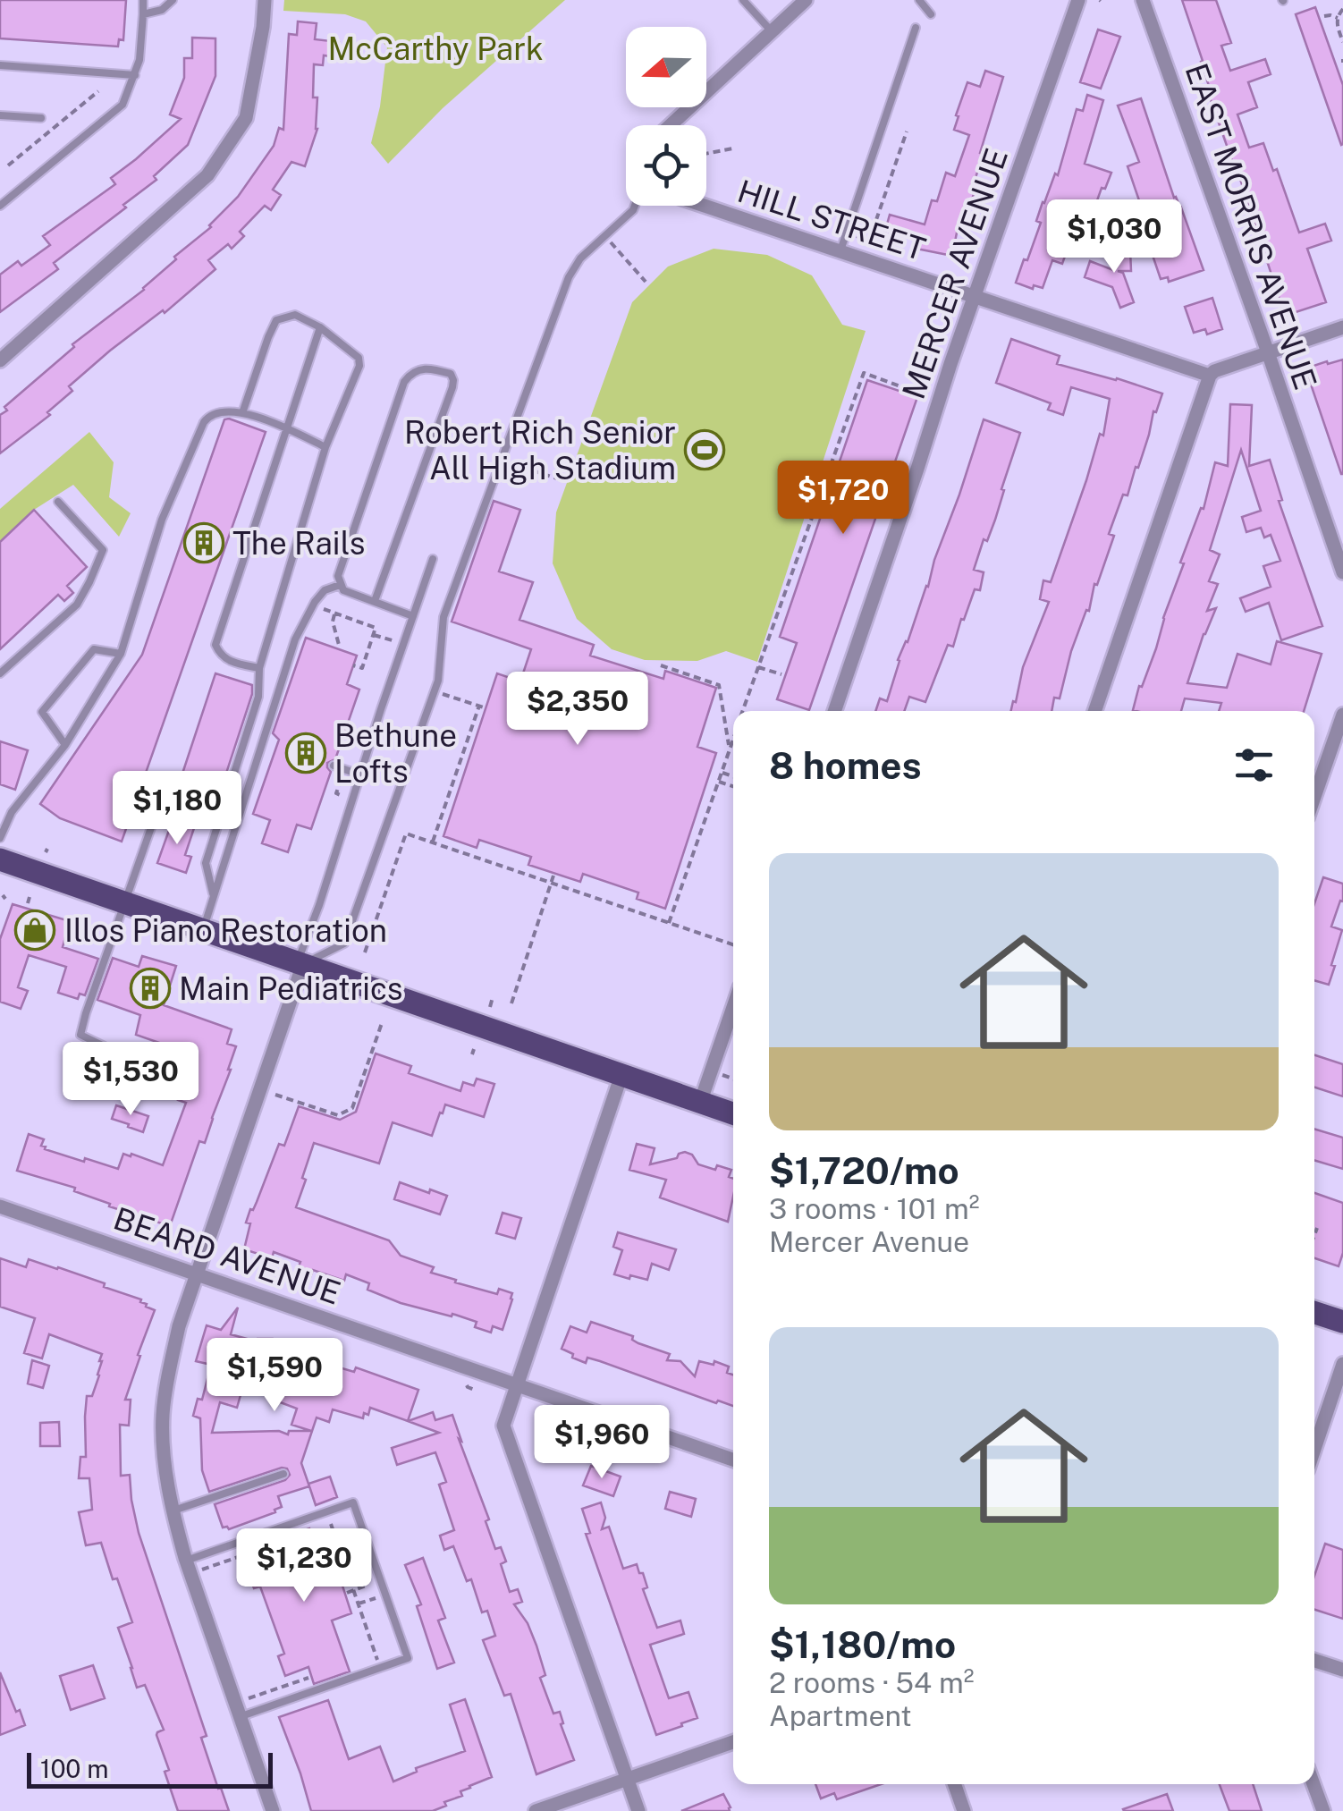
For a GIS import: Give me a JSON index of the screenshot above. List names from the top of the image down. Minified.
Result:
{"streets":{"street":["HILL STREET","EAST MORRIS AVENUE","MERCER AVENUE","BEARD AVENUE"]},"crossings":[["HILL STREET","MERCER AVENUE"]],"parks":["McCarthy Park"],"places":{"sports":["Robert Rich Senior All High Stadium"],"building":["The Rails","Bethune Lofts","Main Pediatrics"],"shop":["Illos Piano Restoration"]},"scale_bar":"100 m","north":"left","page":{"price":["$1,030","$1,720","$2,350","$1,180","$1,530","$1,590","$1,960","$1,230"],"heading":"8 homes","list":[{"name":"$1,720/mo","note":"3 rooms · 101 m² · Mercer Avenue"},{"name":"$1,180/mo","note":"2 rooms · 54 m² · Apartment"}],"scale":"100 m"}}
